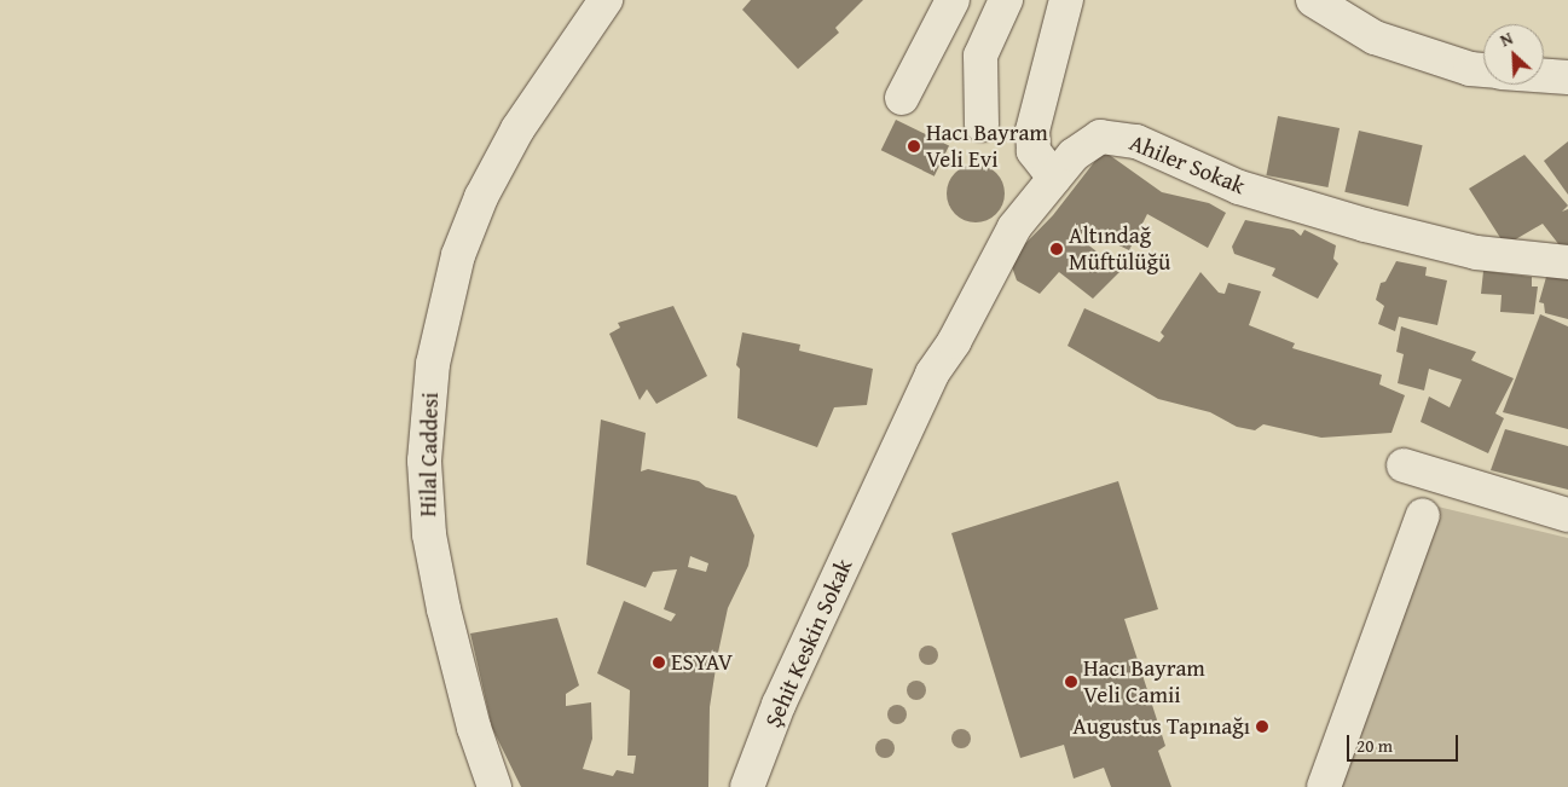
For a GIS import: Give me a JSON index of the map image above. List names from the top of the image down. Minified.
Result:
{"streets":{"street":["Ahiler Sokak","Hilal Caddesi","Şehit Keskin Sokak"]},"crossings":[["Ahiler Sokak","Şehit Keskin Sokak"]],"places":["Hacı Bayram Veli Evi","Altındağ Müftülüğü","ESYAV","Hacı Bayram Veli Camii","Augustus Tapınağı"],"scale_bar":"20 m","north":"top left"}
